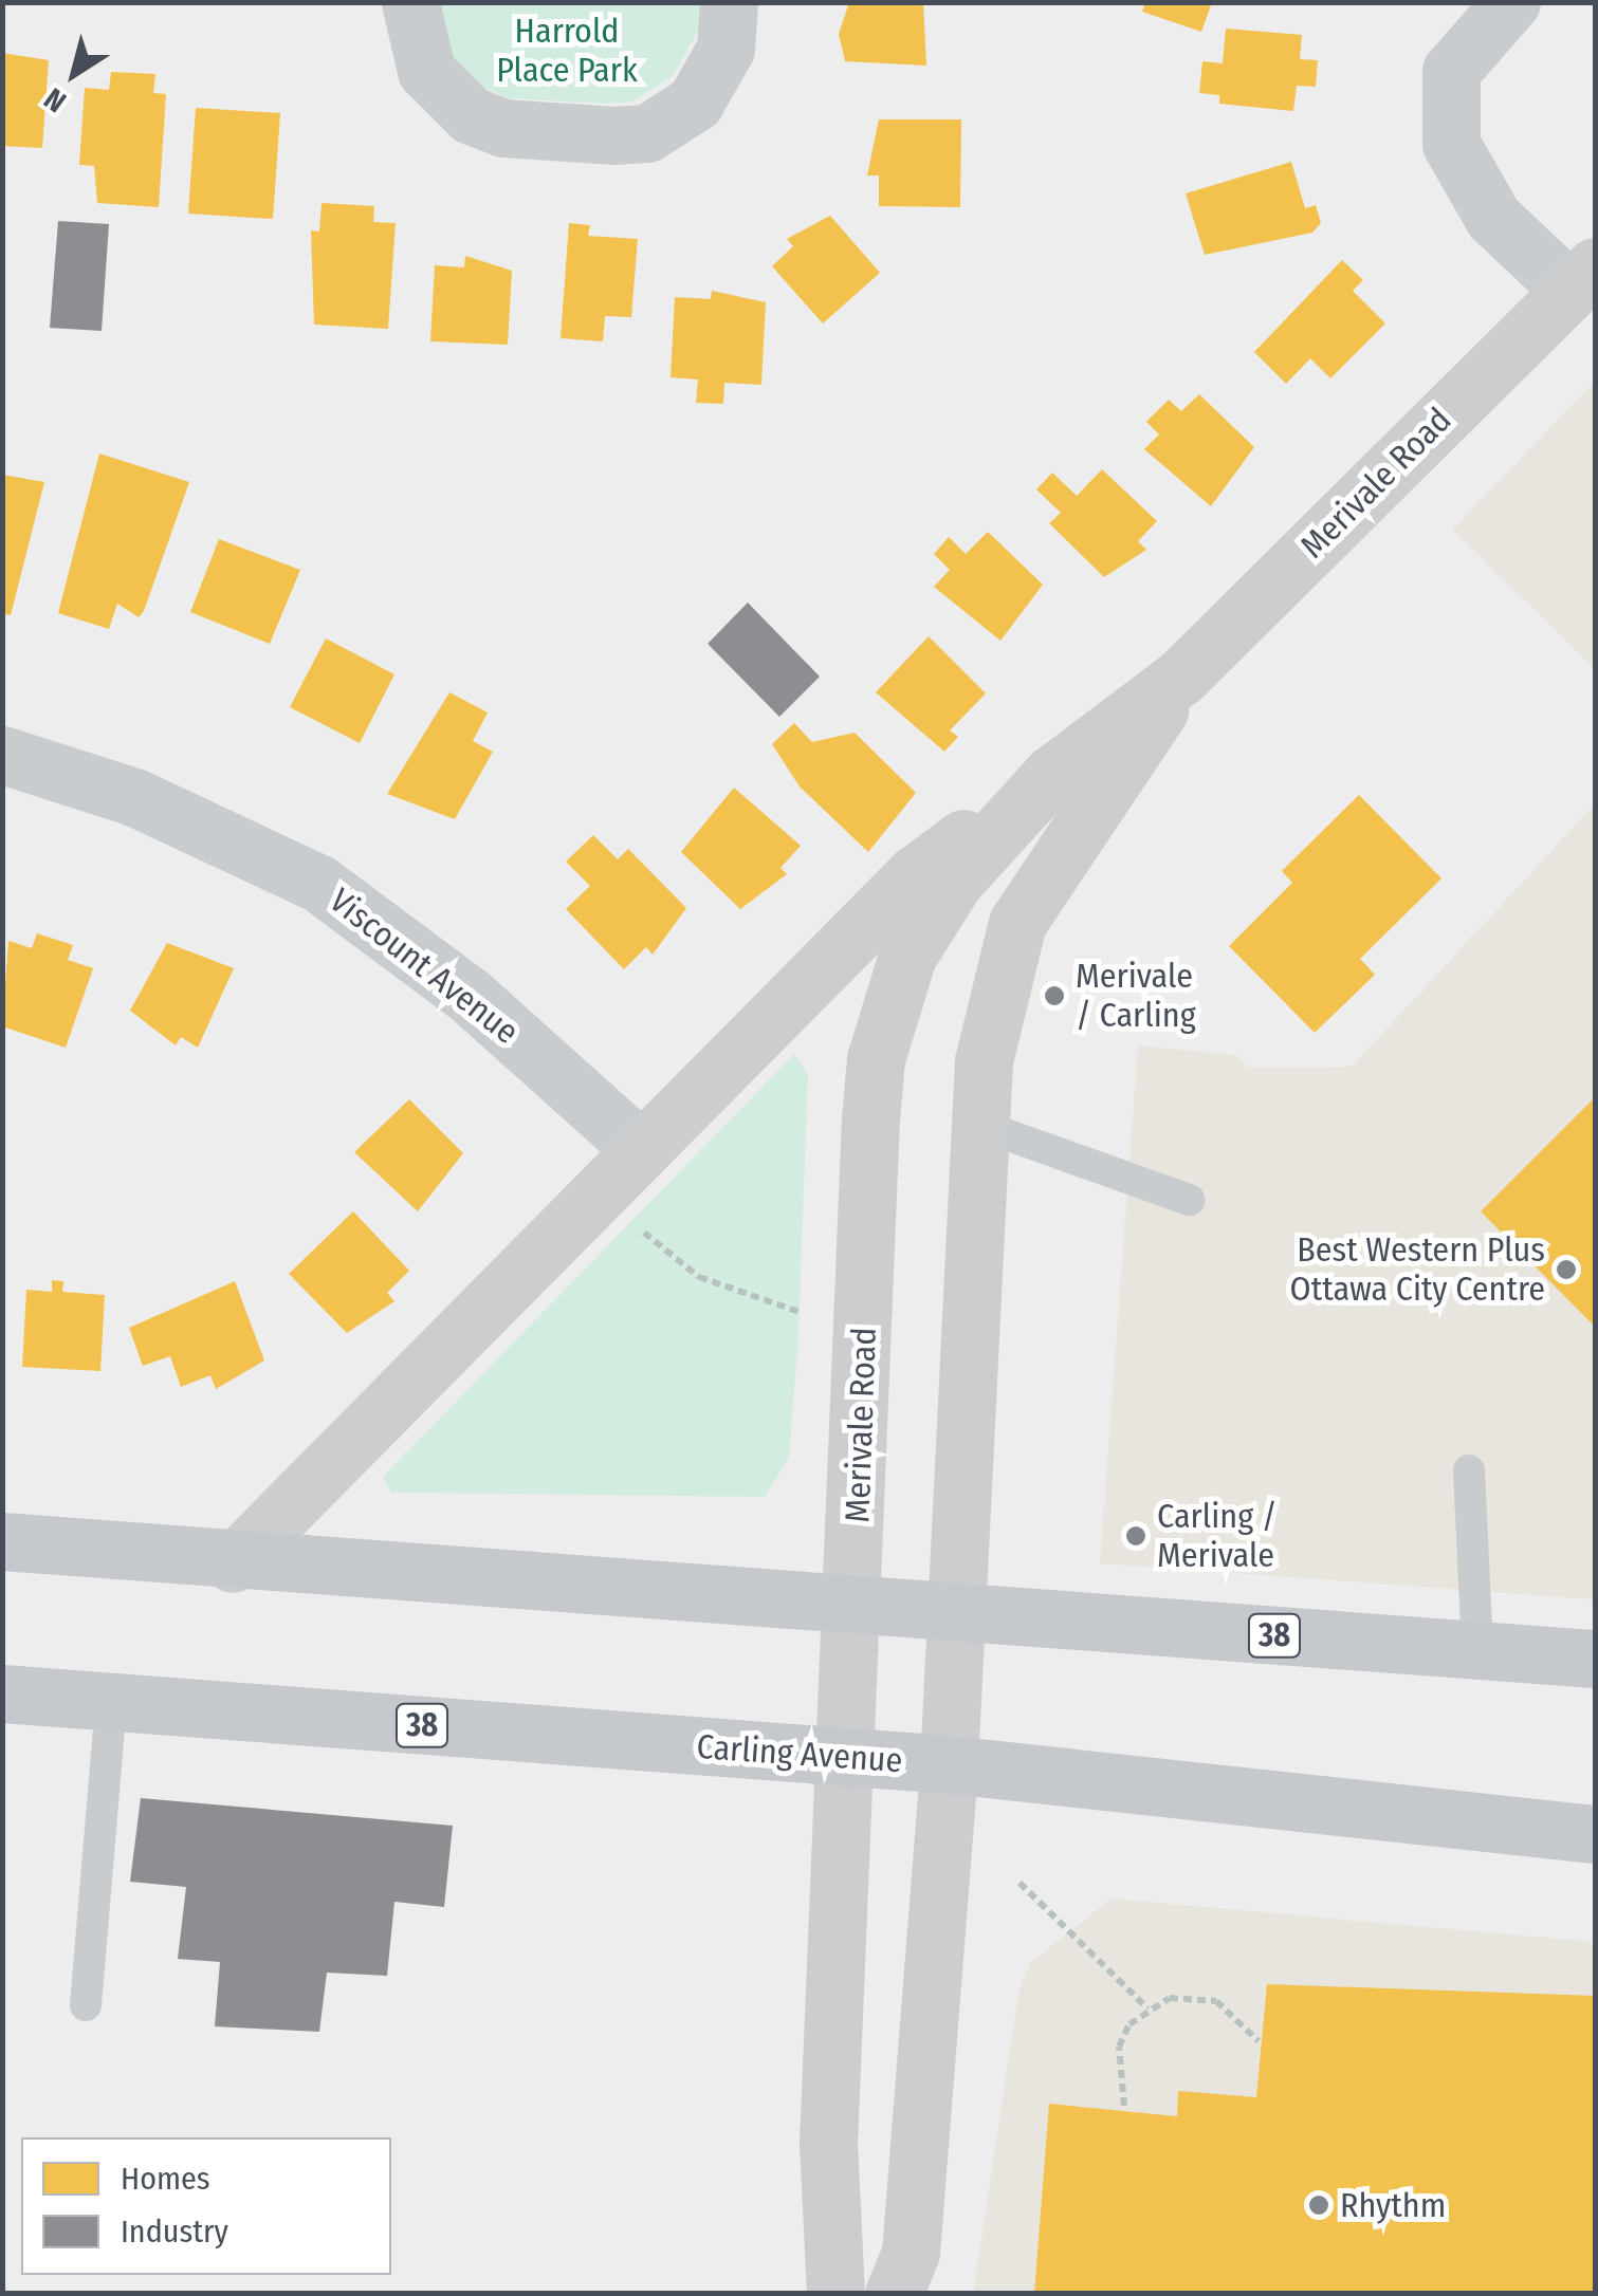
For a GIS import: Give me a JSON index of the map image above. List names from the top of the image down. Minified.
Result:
{"streets":{"main road":["Merivale Road","38","Carling Avenue"],"street":["Viscount Avenue"]},"crossings":[["Merivale Road","38"],["Merivale Road","Carling Avenue"]],"parks":["Harrold Place Park"],"places":["Merivale / Carling","Best Western Plus Ottawa City Centre","Carling / Merivale","Rhythm"],"legend":["Homes","Industry"],"north":"bottom left"}
